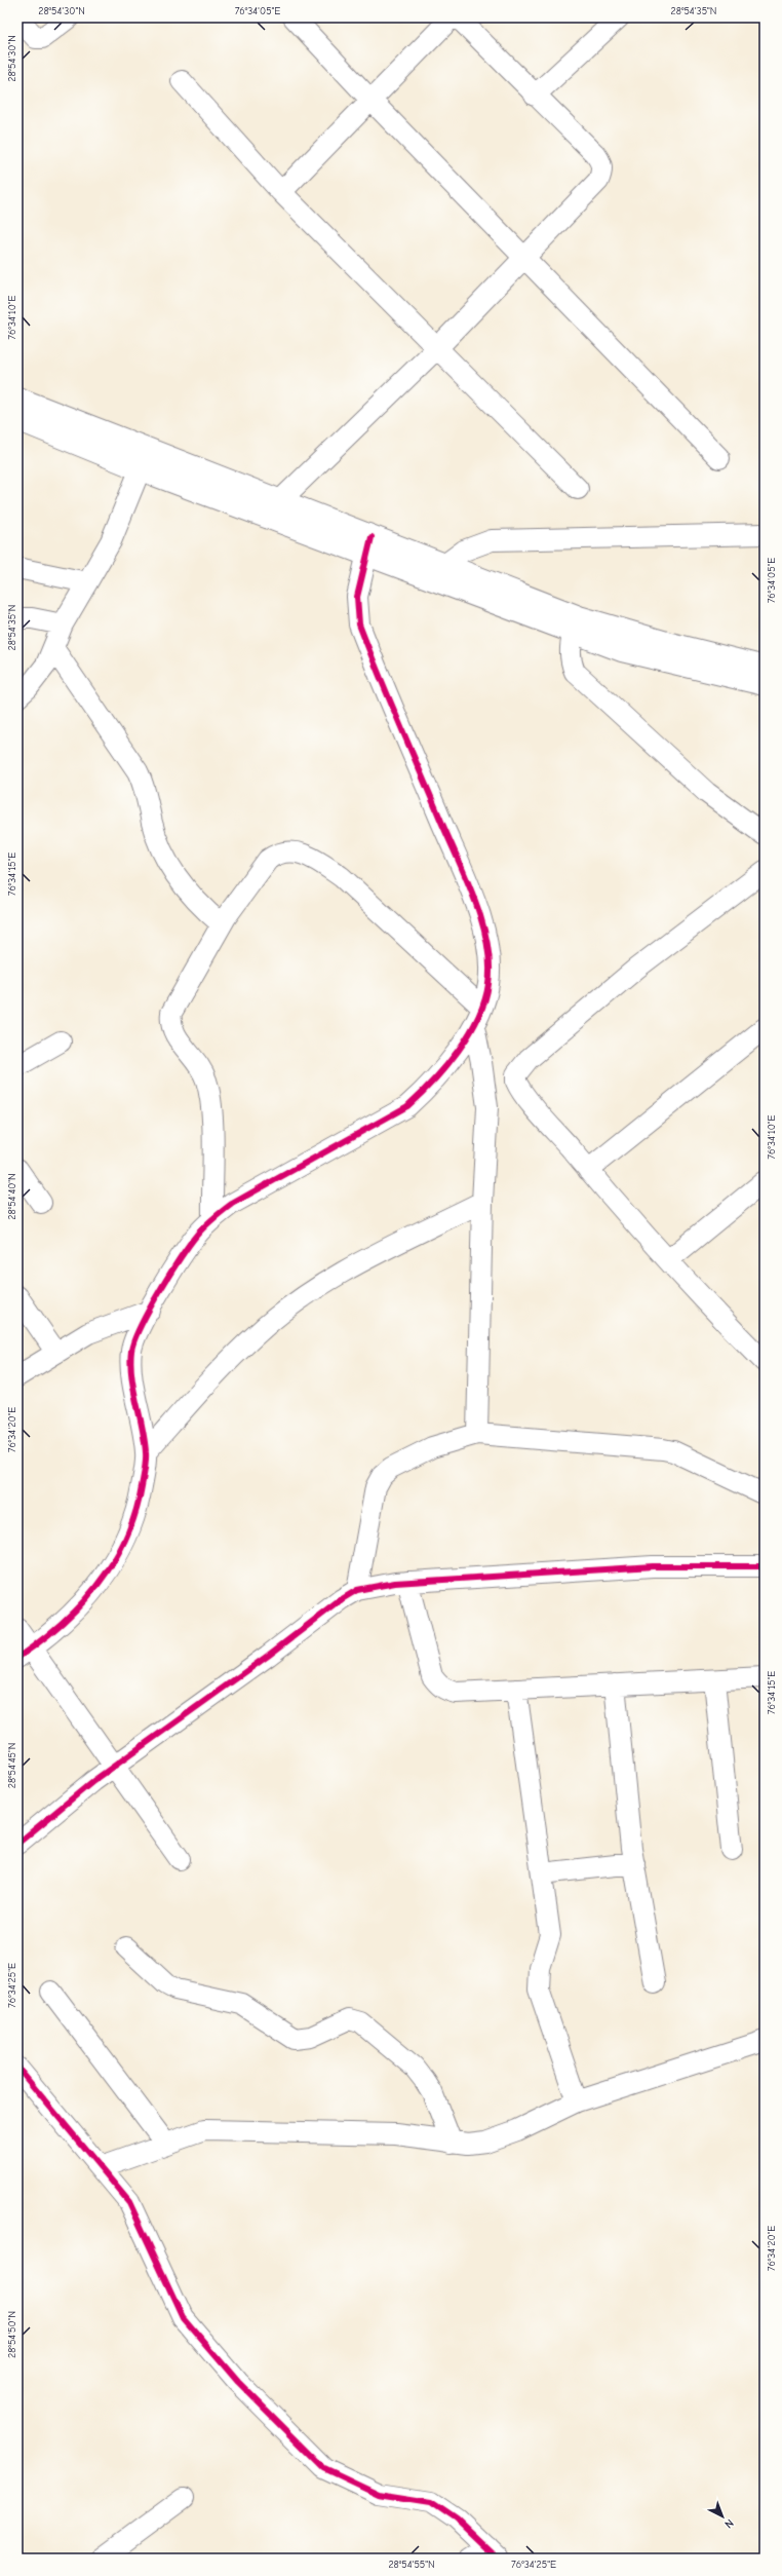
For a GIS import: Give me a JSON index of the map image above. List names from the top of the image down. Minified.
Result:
{"north":"bottom right","coordinates":["28°54'30\"N","76°34'05\"E","28°54'35\"N","76°34'10\"E","76°34'15\"E","28°54'40\"N","76°34'20\"E","28°54'45\"N","76°34'25\"E","28°54'50\"N","28°54'55\"N"]}
